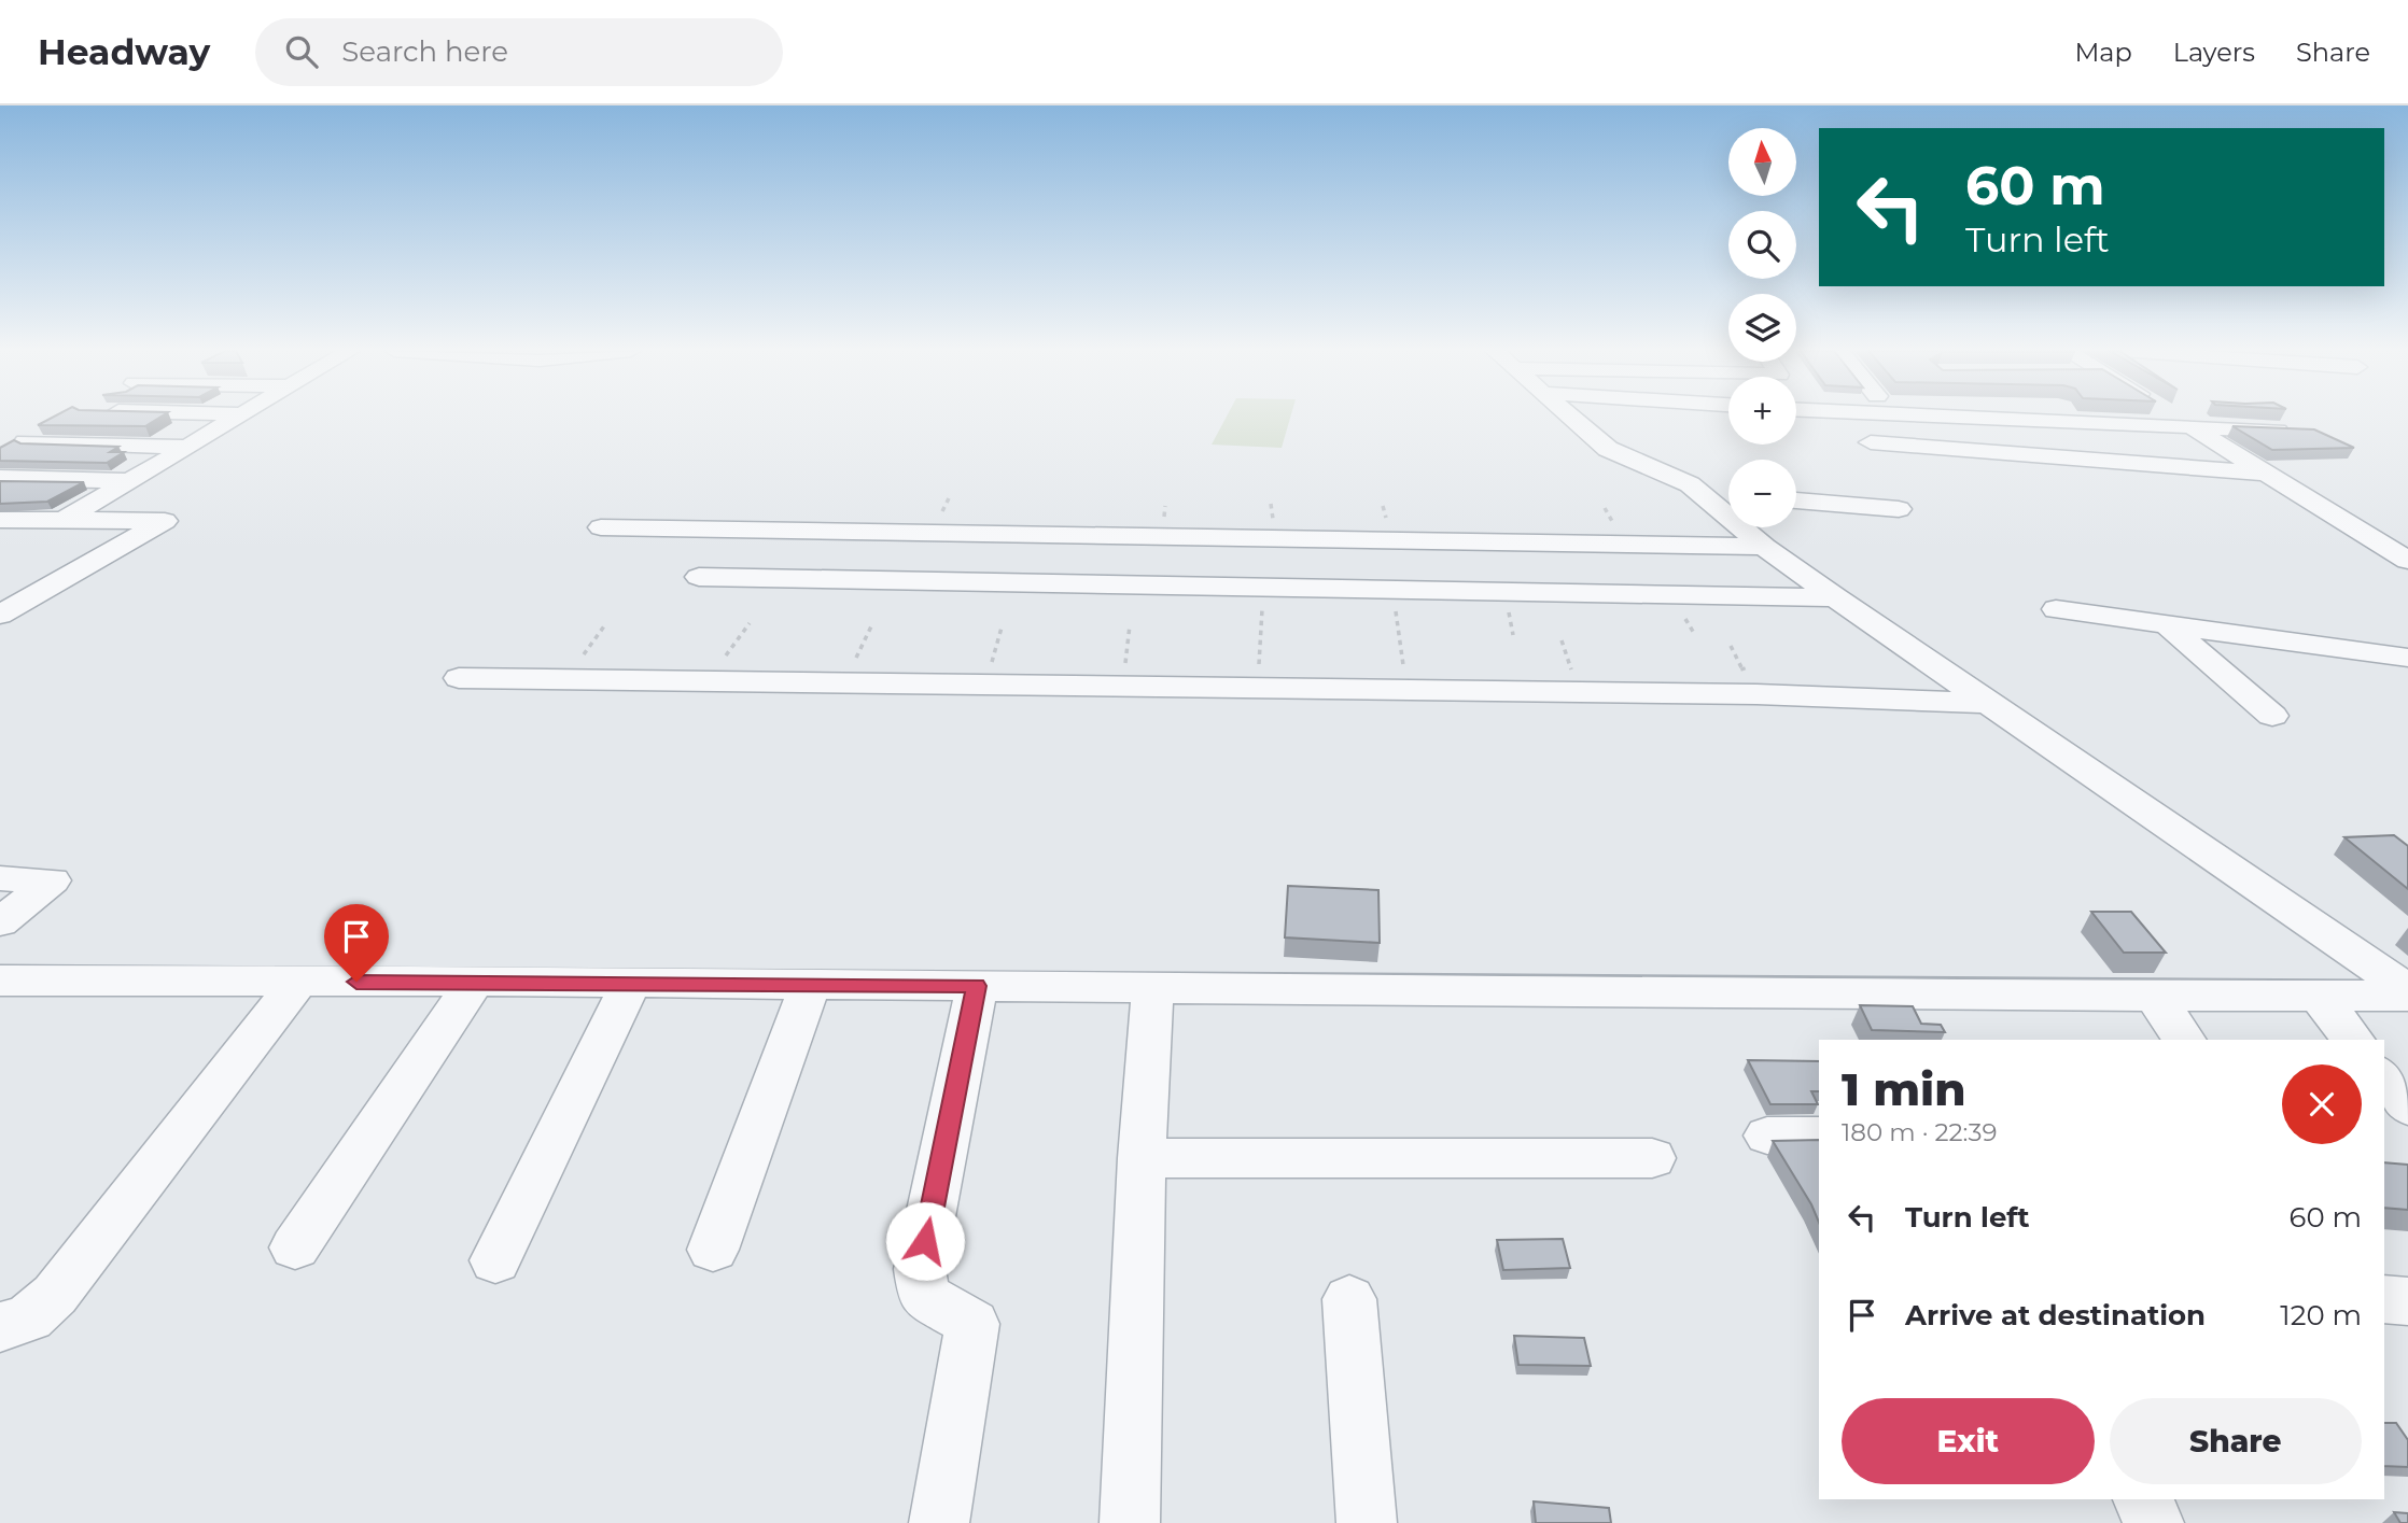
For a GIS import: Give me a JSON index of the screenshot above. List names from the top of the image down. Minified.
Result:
{"north":"top","page":{"header":"Headway","search":"Search here","nav":["Map","Layers","Share"],"map_buttons":["+","−"],"turn":["60 m","Turn left"],"heading":["1 min","180 m · 22:39"],"list":[{"name":"Turn left","value":"60 m"},{"name":"Arrive at destination","value":"120 m"}],"buttons":["Exit","Share"]}}
